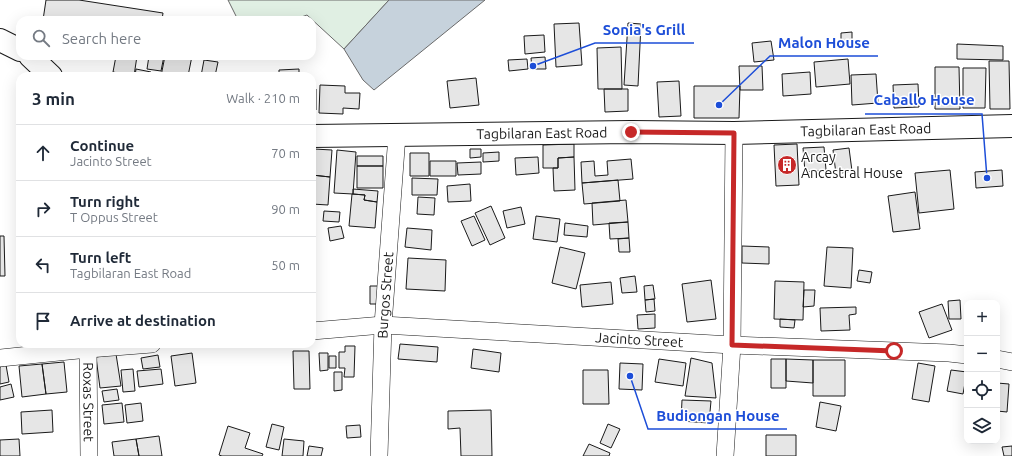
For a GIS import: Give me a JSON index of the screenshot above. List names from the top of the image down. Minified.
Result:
{"streets":{"main road":["Tagbilaran East Road"],"street":["Burgos Street","Jacinto Street","Roxas Street"]},"crossings":[["Tagbilaran East Road","Burgos Street"],["Burgos Street","Jacinto Street"]],"places":{"other":["Sonia's Grill","Malon House","Caballo House","Budiongan House"],"building":["Arcay Ancestral House"]},"page":{"search":"Search here","heading":["3 min","Walk · 210 m"],"list":[["Continue","Jacinto Street","70 m"],["Turn right","T Oppus Street","90 m"],["Turn left","Tagbilaran East Road","50 m"],"Arrive at destination"],"map_buttons":["+","−"]}}
